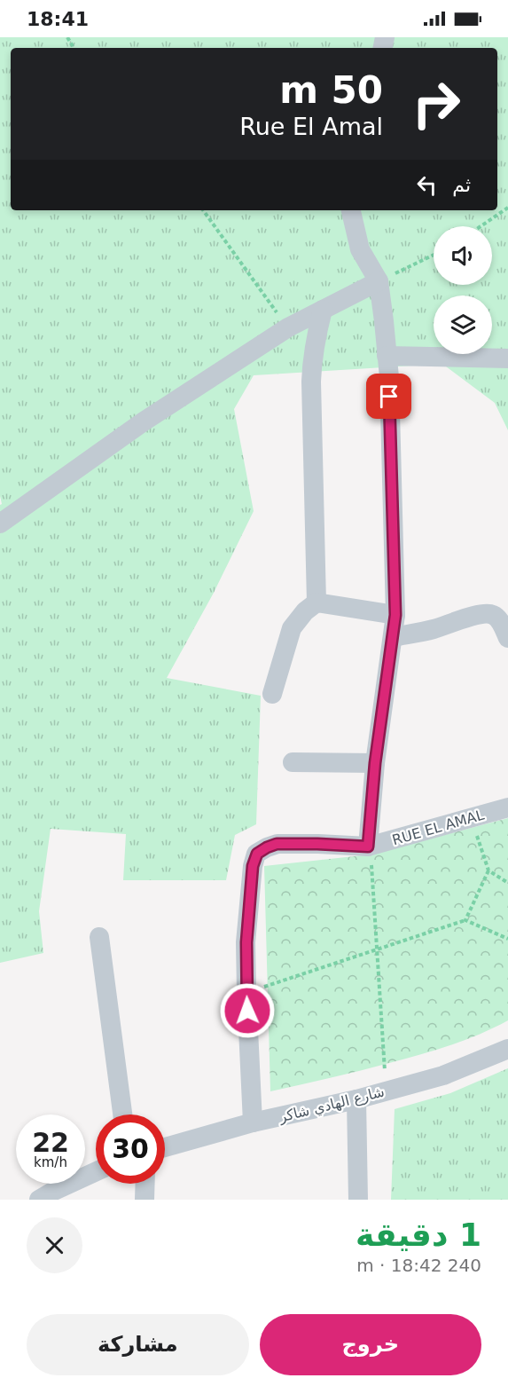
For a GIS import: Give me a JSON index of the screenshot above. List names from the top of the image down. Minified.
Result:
{"streets":{"street":["RUE EL AMAL","شارع الهادي شاكر"]},"crossings":[["RUE EL AMAL","شارع الهادي شاكر"]],"page":{"status":"18:41","turn":["50 m","Rue El Amal"],"then":"ثم","speed":"22 km/h","limit":"30","heading":["1 دقيقة","240 m · 18:42"],"buttons":["خروج","مشاركة"]}}
